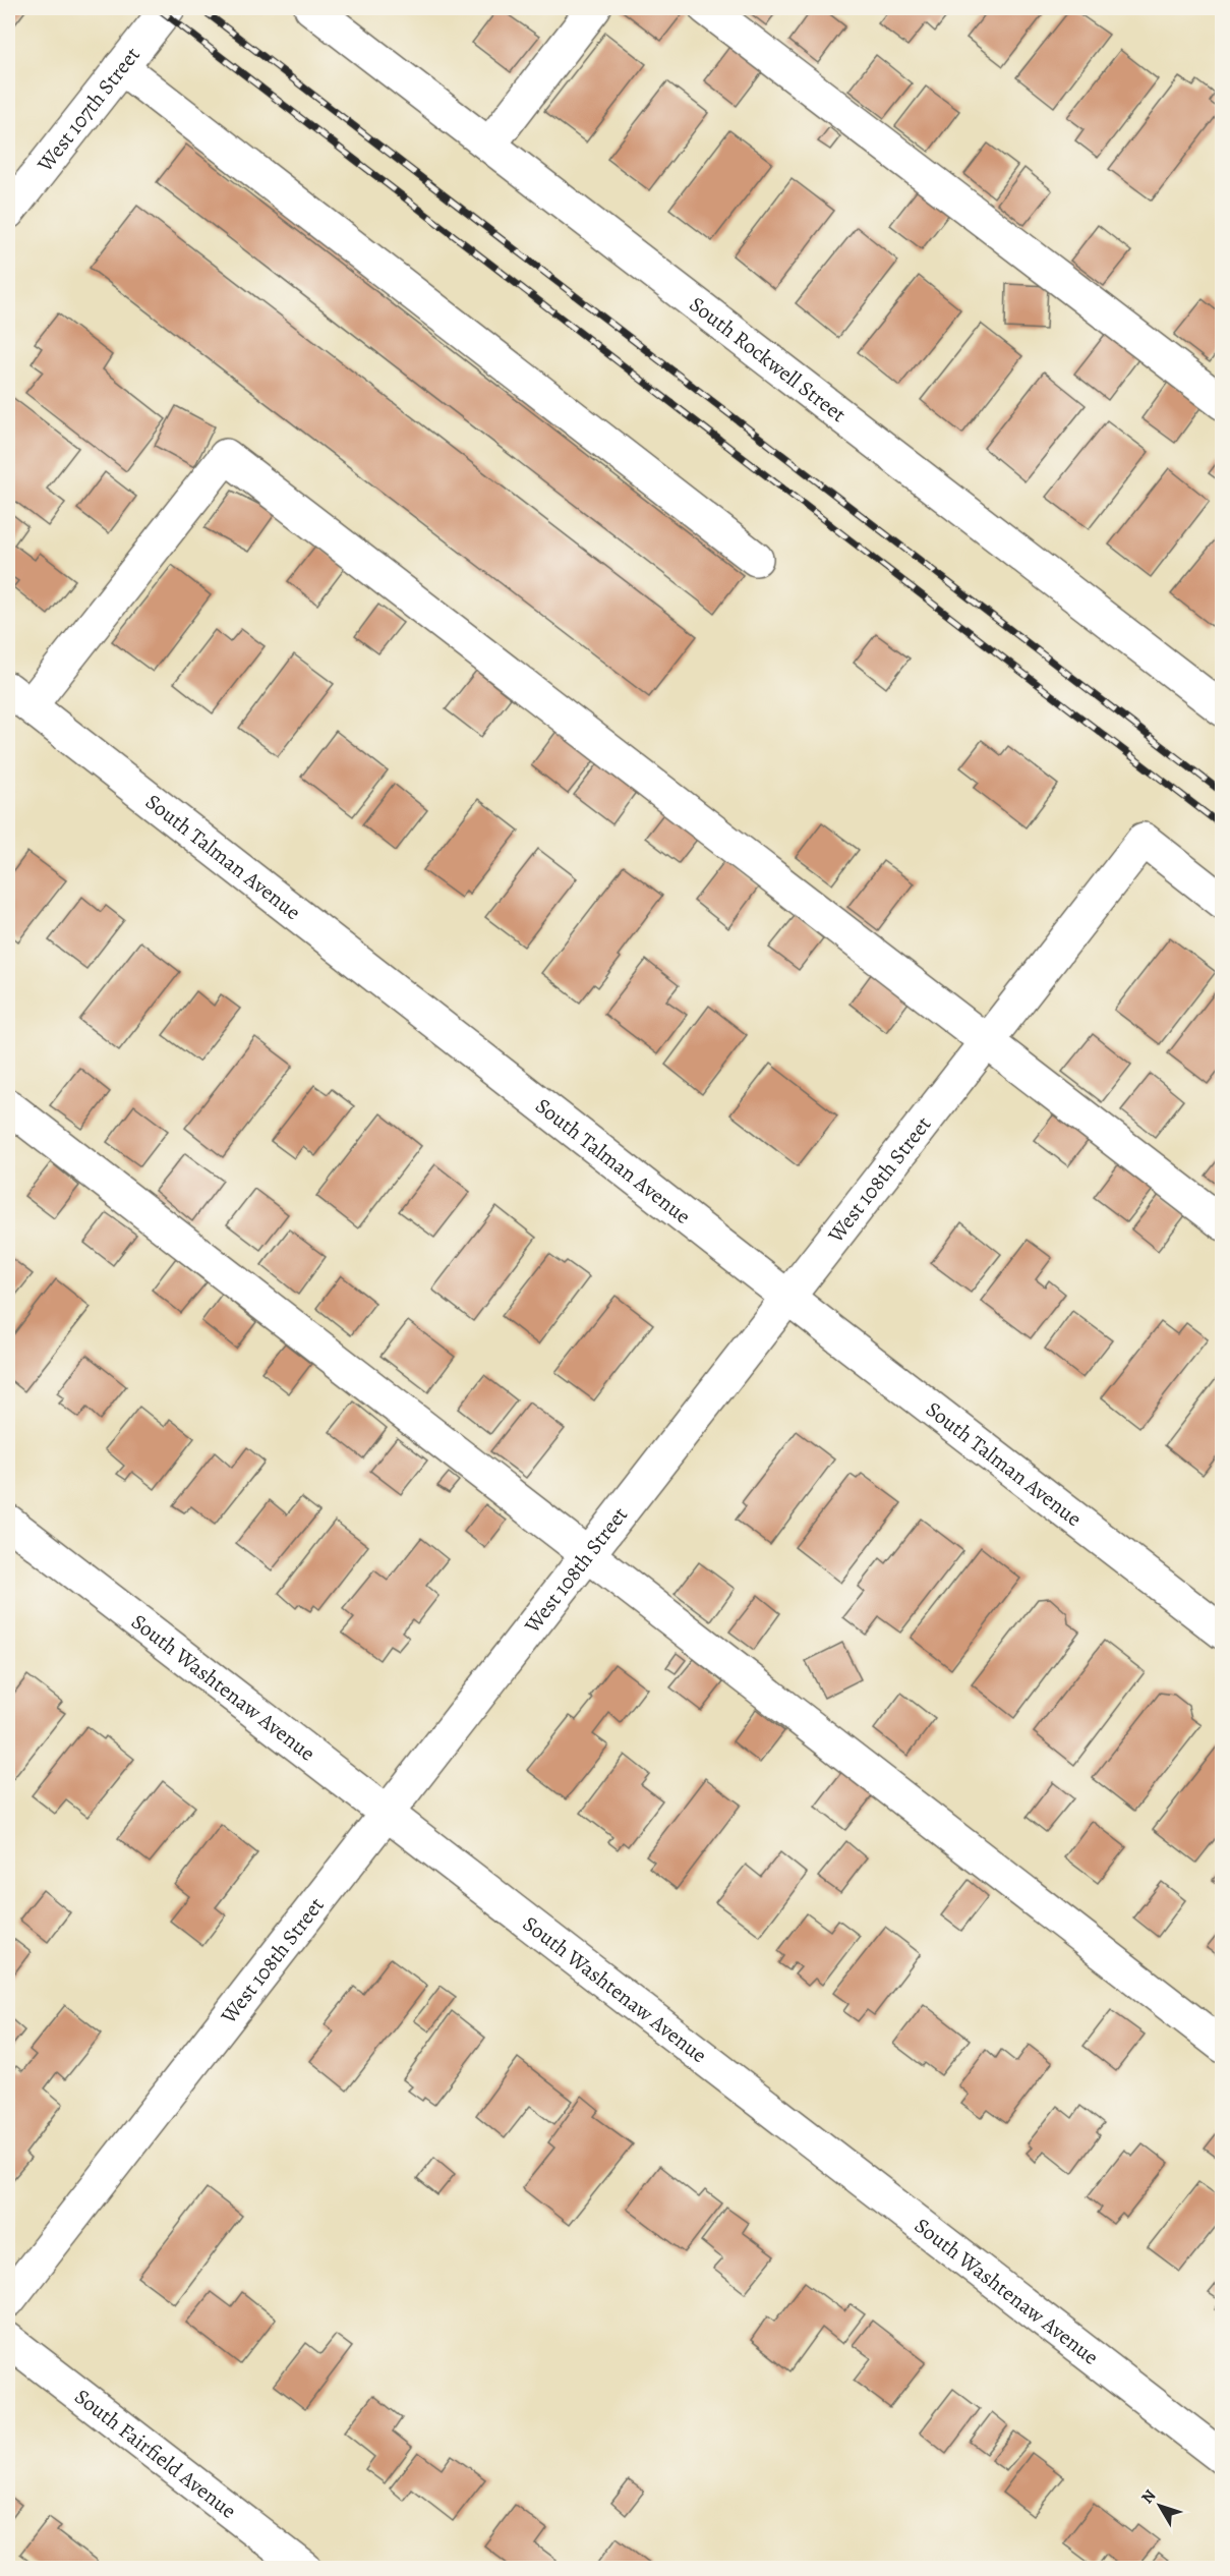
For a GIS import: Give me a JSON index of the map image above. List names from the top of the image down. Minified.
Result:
{"streets":{"street":["West 107th Street","South Rockwell Street","South Talman Avenue","West 108th Street","South Washtenaw Avenue","South Fairfield Avenue"]},"crossings":[["South Talman Avenue","West 108th Street"],["West 108th Street","South Washtenaw Avenue"]],"north":"top left"}
